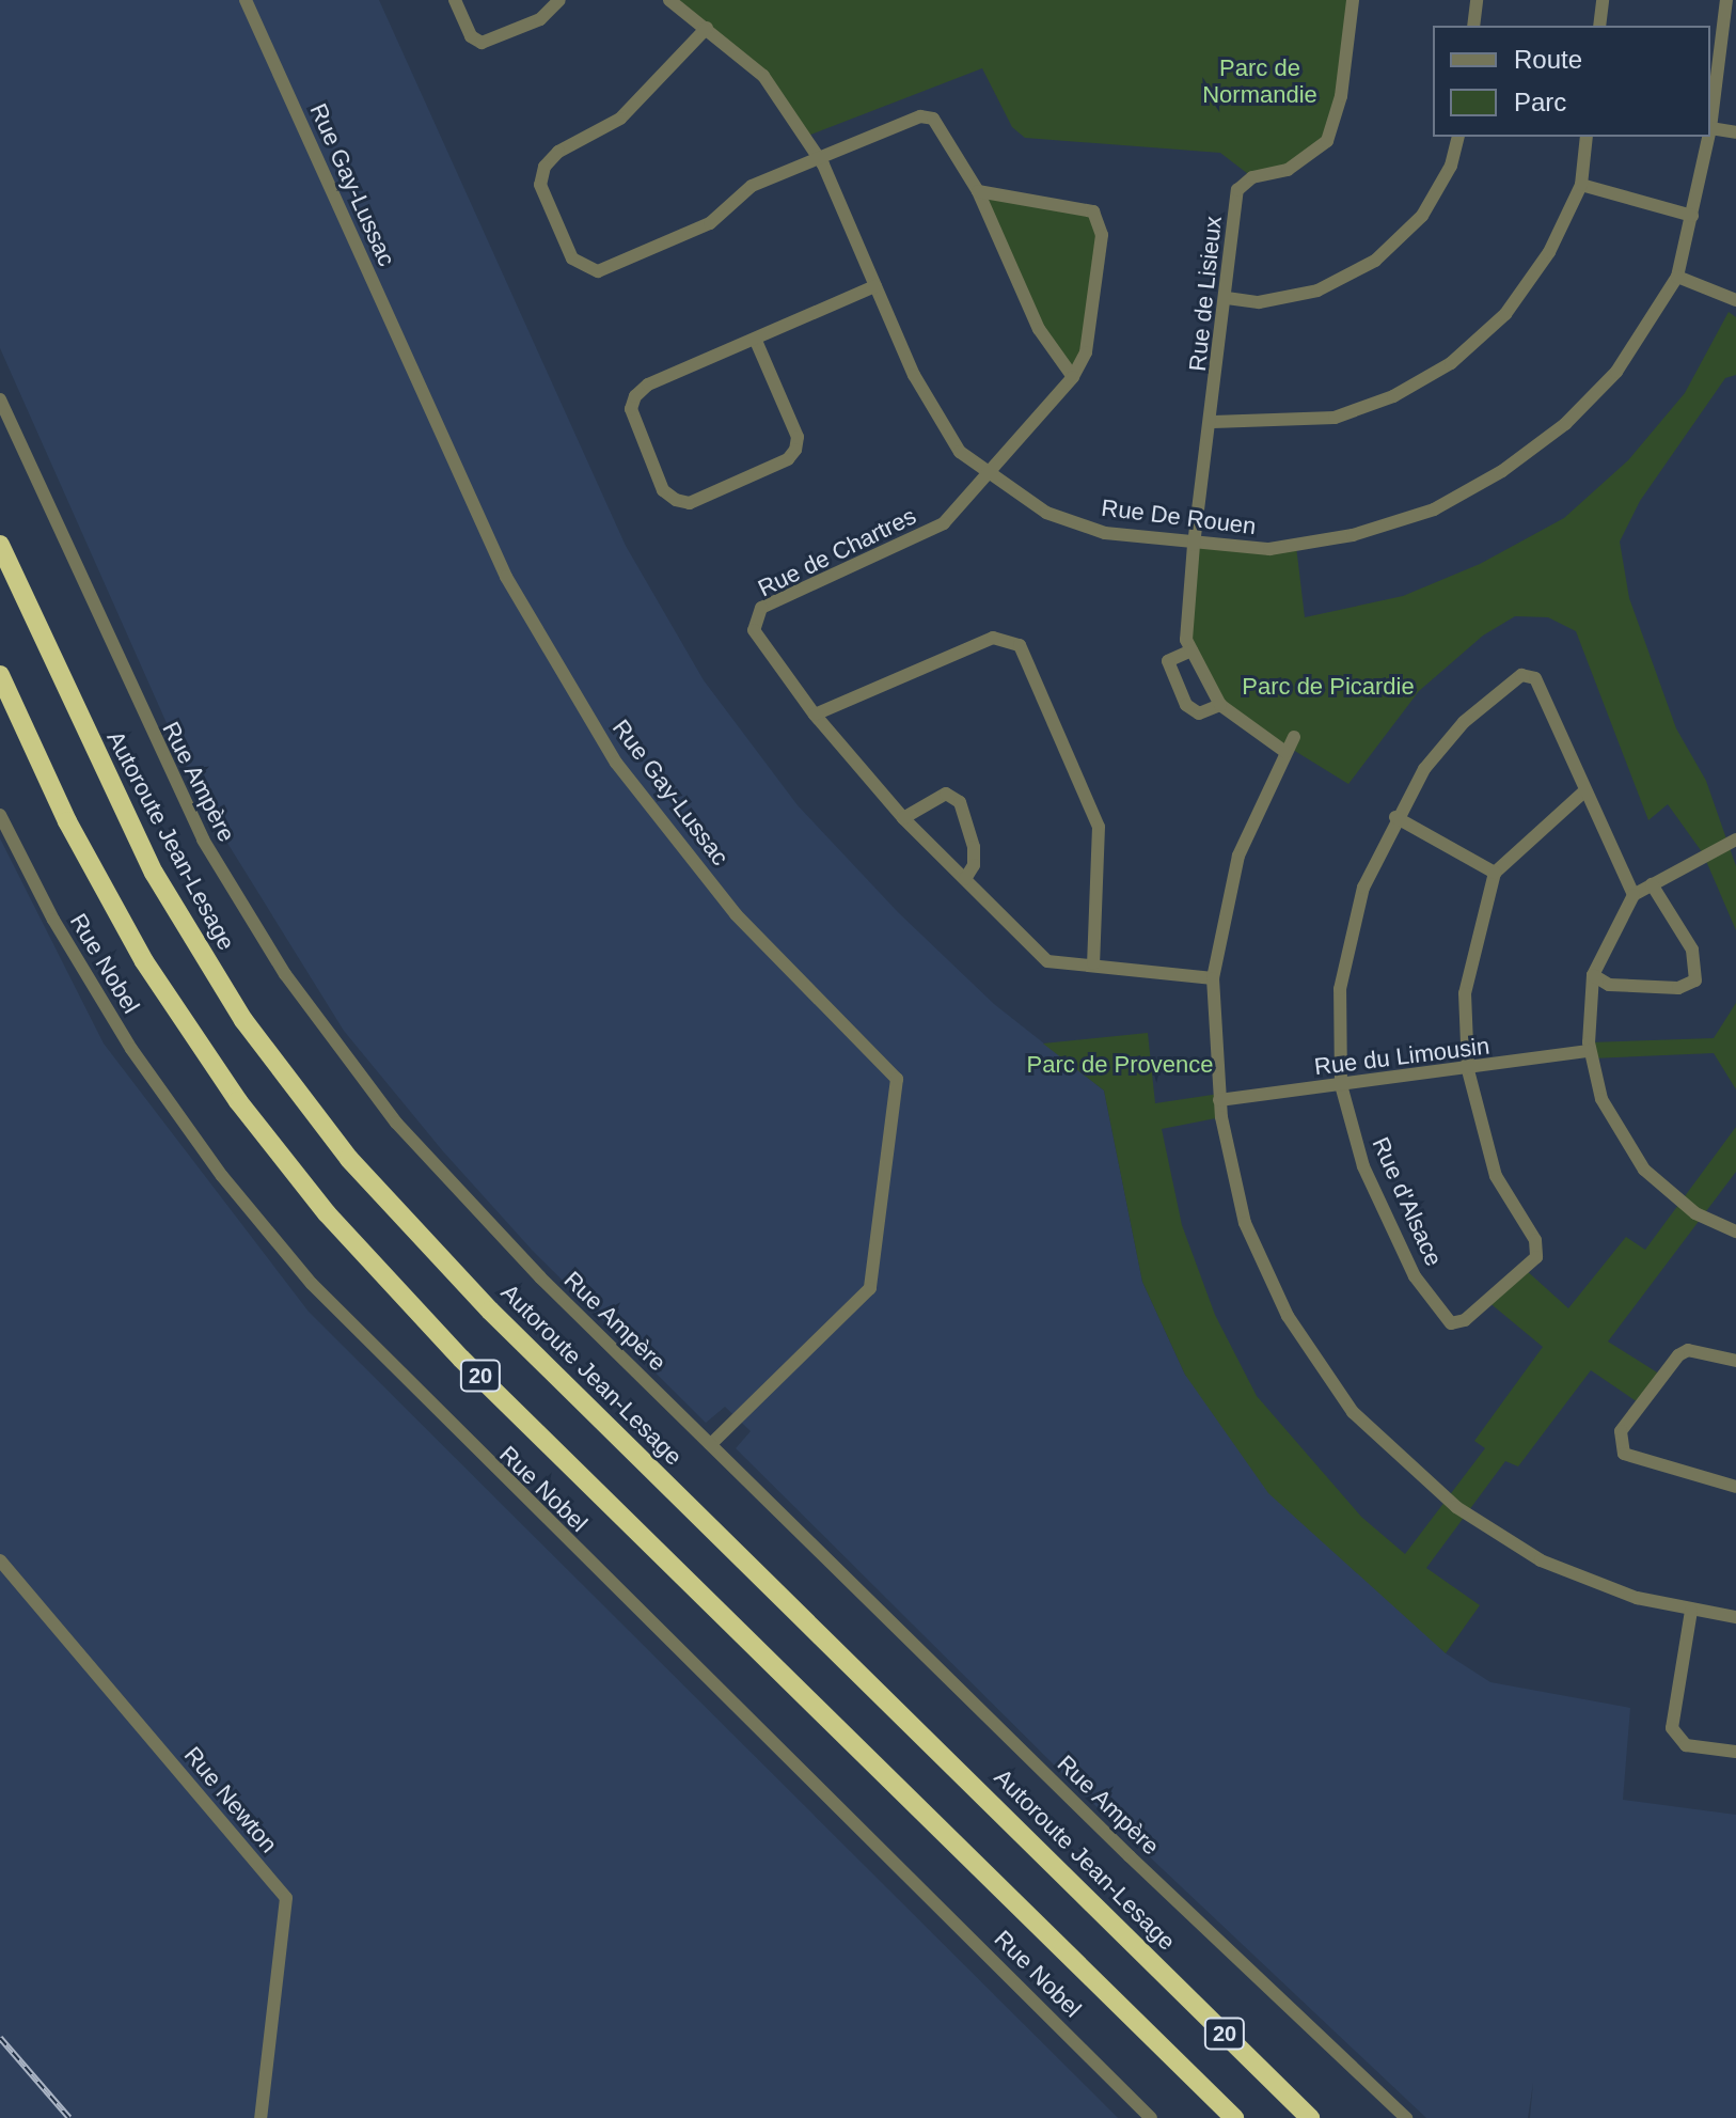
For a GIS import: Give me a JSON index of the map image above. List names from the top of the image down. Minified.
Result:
{"streets":{"highway":["Autoroute Jean-Lesage","20"],"street":["Rue Gay-Lussac","Rue de Lisieux","Rue De Rouen","Rue de Chartres","Rue Ampère","Rue Nobel","Rue du Limousin","Rue d'Alsace","Rue Newton"]},"crossings":[["Rue Gay-Lussac","Rue Ampère"],["Rue de Lisieux","Rue De Rouen"],["Rue De Rouen","Rue de Chartres"],["Rue du Limousin","Rue d'Alsace"]],"parks":["Parc de Normandie","Parc de Picardie","Parc de Provence"],"legend":["Route","Parc"]}
